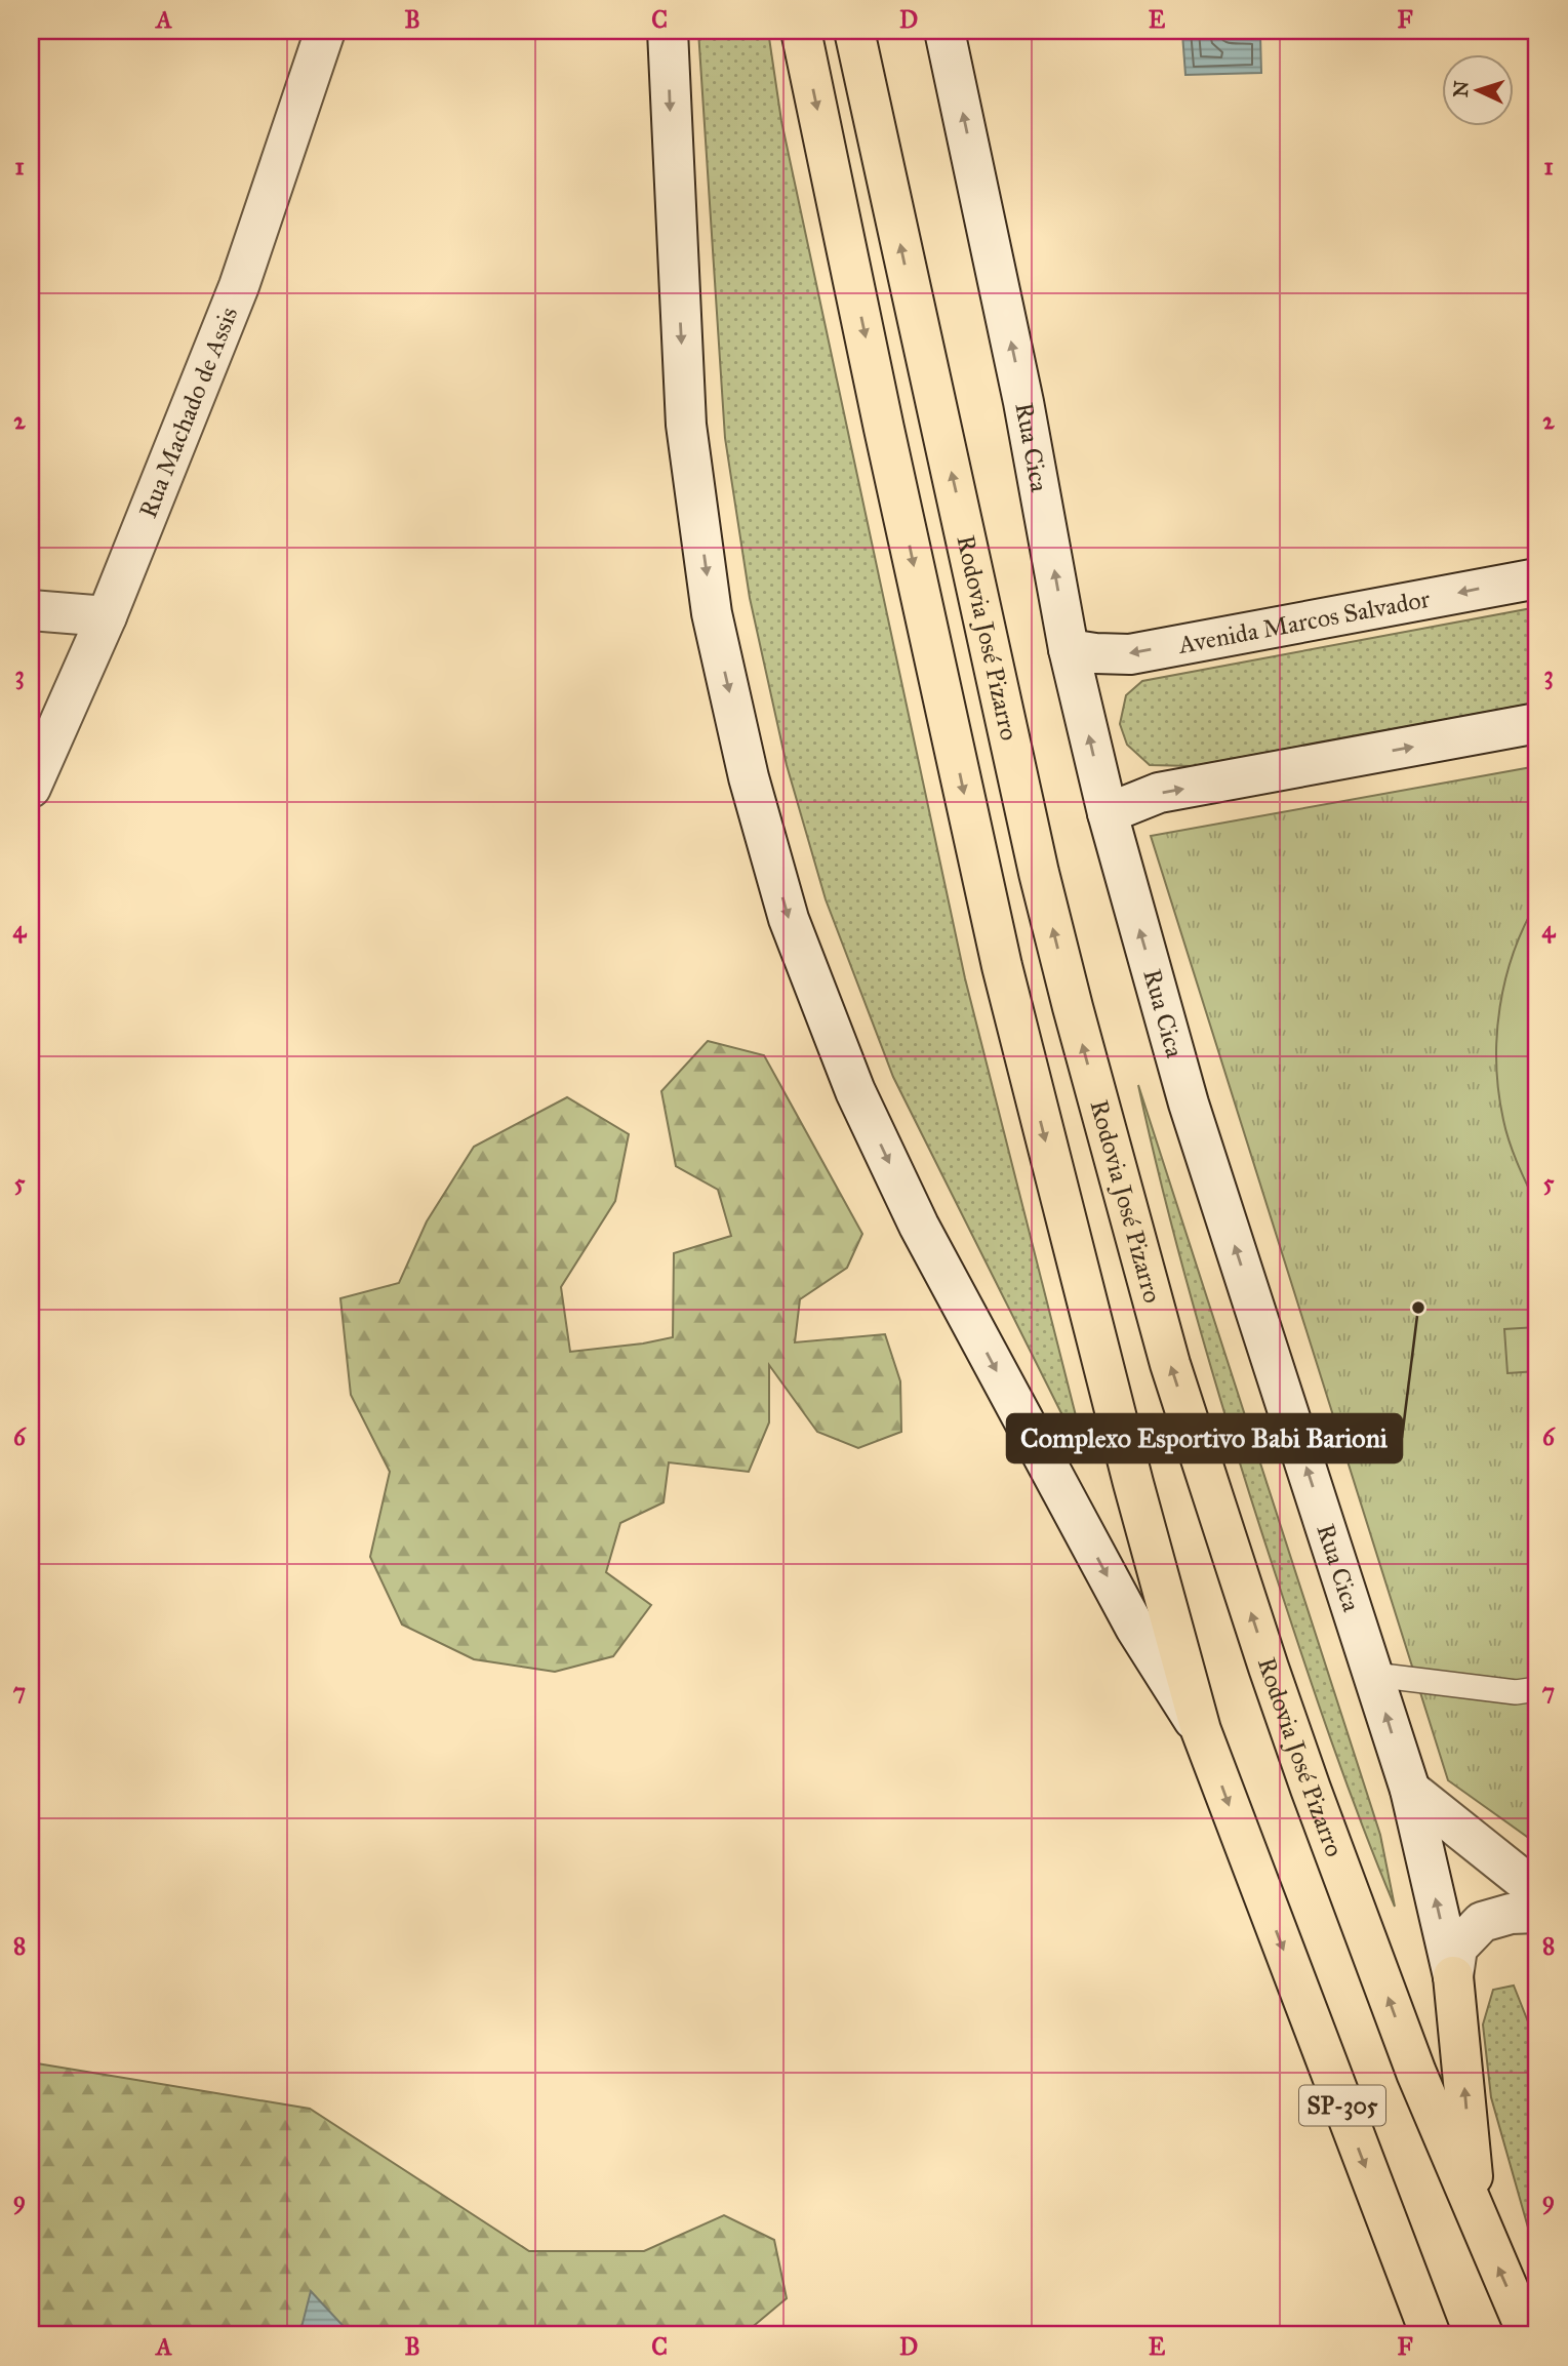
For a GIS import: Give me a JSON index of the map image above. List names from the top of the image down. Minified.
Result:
{"streets":{"main road":["Rodovia José Pizarro","SP-305"],"street":["Rua Machado de Assis","Rua Cica","Avenida Marcos Salvador"]},"crossings":[["Rua Cica","Avenida Marcos Salvador"]],"places":["Complexo Esportivo Babi Barioni"],"north":"left","grid":{"columns":["A","B","C","D","E","F"],"rows":["1","2","3","4","5","6","7","8","9"]}}
